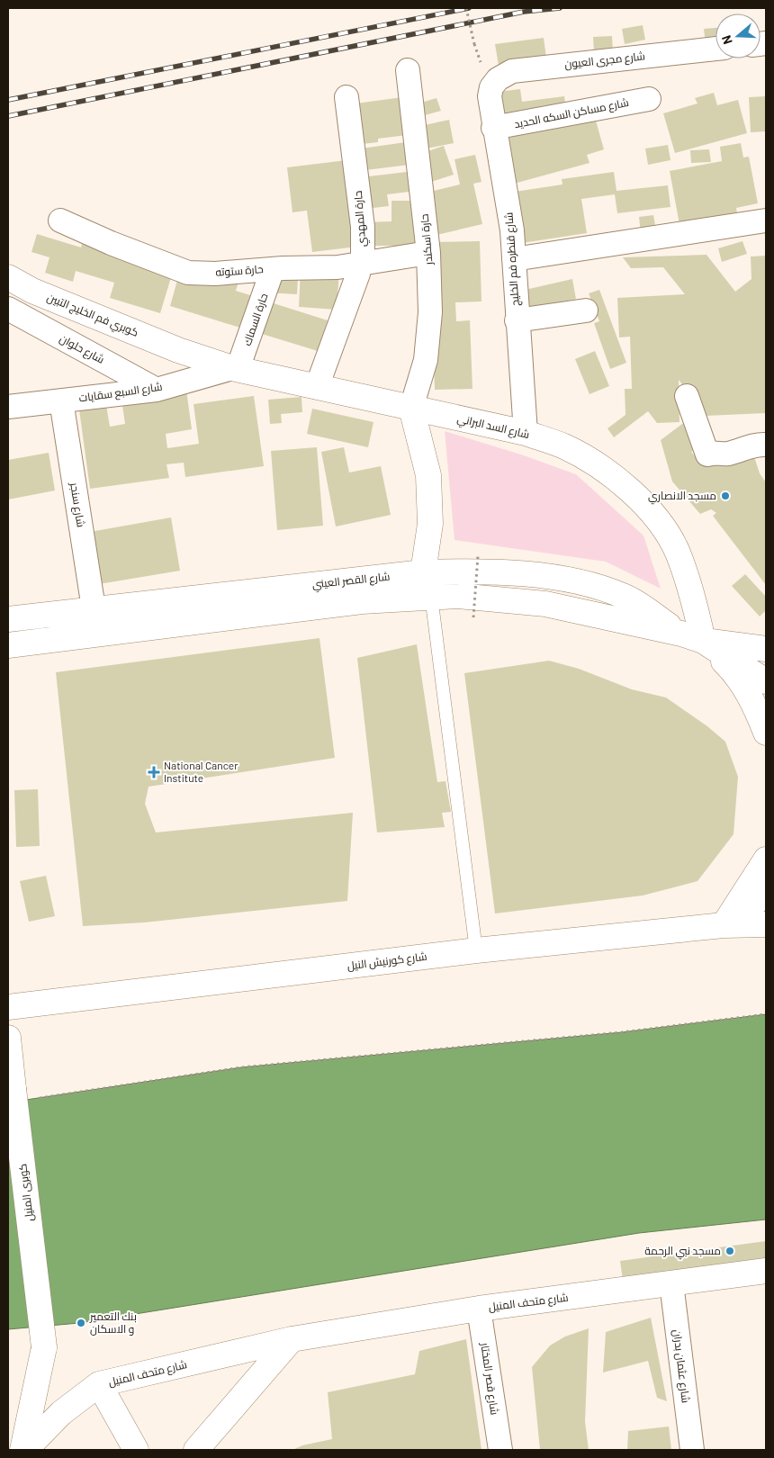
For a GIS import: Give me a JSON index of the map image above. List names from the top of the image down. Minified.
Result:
{"streets":{"main road":["كوبري فم الخليج التبين","شارع السد البراني","شارع القصر العيني","شارع كورنيش النيل","كوبرى المنيل","شارع متحف المنيل"],"street":["شارع مجرى العيون","شارع مساكن السكه الحديد","حارة المهدي","حارة اسكندر","شارع قنطره فم الخليج","حارة ستوته","حارة السماك","شارع حلوان","شارع السبع سقايات","شارع سنجر","شارع عثمان بدران","شارع قصر المختار"]},"crossings":[["شارع مجرى العيون","شارع قنطره فم الخليج"],["شارع مساكن السكه الحديد","شارع قنطره فم الخليج"],["حارة المهدي","حارة ستوته"],["حارة المهدي","شارع السد البراني"],["حارة اسكندر","حارة ستوته"],["حارة اسكندر","شارع السد البراني"],["شارع قنطره فم الخليج","شارع السد البراني"],["حارة ستوته","حارة السماك"],["كوبري فم الخليج التبين","شارع السد البراني"],["حارة السماك","شارع السبع سقايات"],["حارة السماك","شارع السد البراني"],["شارع حلوان","شارع السبع سقايات"],["شارع السبع سقايات","شارع السد البراني"],["شارع السبع سقايات","شارع سنجر"],["شارع السد البراني","شارع القصر العيني"],["شارع سنجر","شارع القصر العيني"],["كوبرى المنيل","شارع متحف المنيل"],["شارع متحف المنيل","شارع عثمان بدران"],["شارع متحف المنيل","شارع قصر المختار"]],"places":{"other":["مسجد الانصاري","مسجد نبي الرحمة","بنك التعمير و الاسكان"],"health":["National Cancer Institute"]},"north":"left"}
